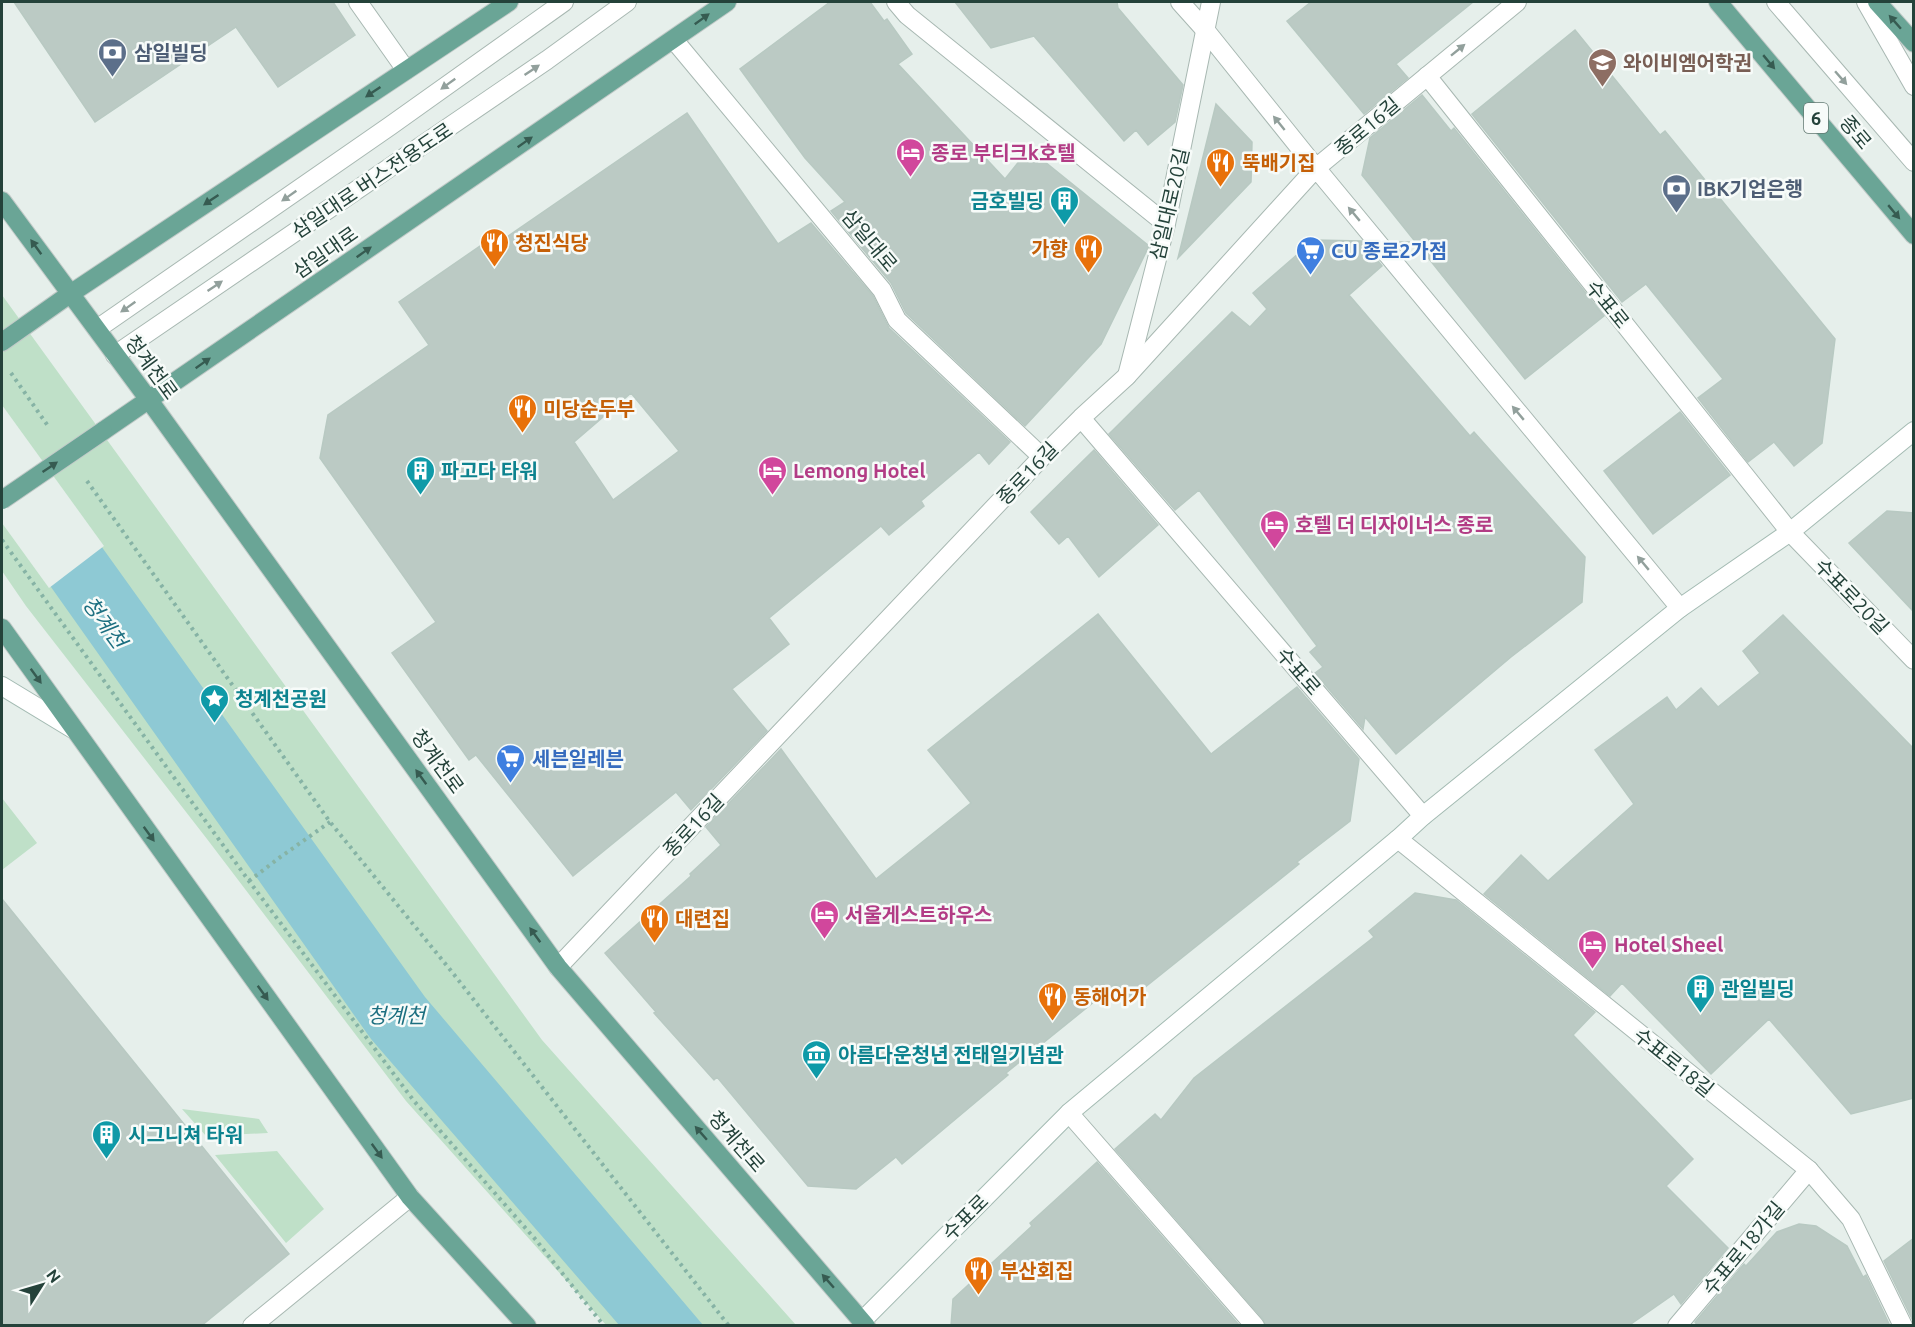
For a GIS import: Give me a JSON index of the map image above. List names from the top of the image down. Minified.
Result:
{"streets":{"main road":["6","종로","삼일대로","청계천로"],"street":["종로16길","삼일대로 버스전용도로","삼일대로20길","수표로","수표로20길","수표로18길","수표로18가길"]},"crossings":[["종로16길","삼일대로20길"],["종로16길","삼일대로"],["종로16길","수표로"],["종로16길","청계천로"],["삼일대로 버스전용도로","청계천로"],["삼일대로","청계천로"],["수표로","청계천로"],["수표로","수표로20길"],["수표로","수표로18길"],["수표로18길","수표로18가길"]],"one_way":["종로","청계천로"],"water":["청계천"],"places":{"bank":["삼일빌딩","IBK기업은행"],"school or university":["와이비엠어학권"],"hotel":["종로 부티크k호텔","Lemong Hotel","호텔 더 디자이너스 종로","서울게스트하우스","Hotel Sheel"],"restaurant":["뚝배기집","청진식당","가향","미당순두부","대련집","동해어가","부산회집"],"building":["금호빌딩","파고다 타워","관일빌딩","시그니쳐 타워"],"supermarket":["CU 종로2가점","세븐일레븐"],"place":["청계천공원"],"museum":["아름다운청년 전태일기념관"]},"north":"top right"}
